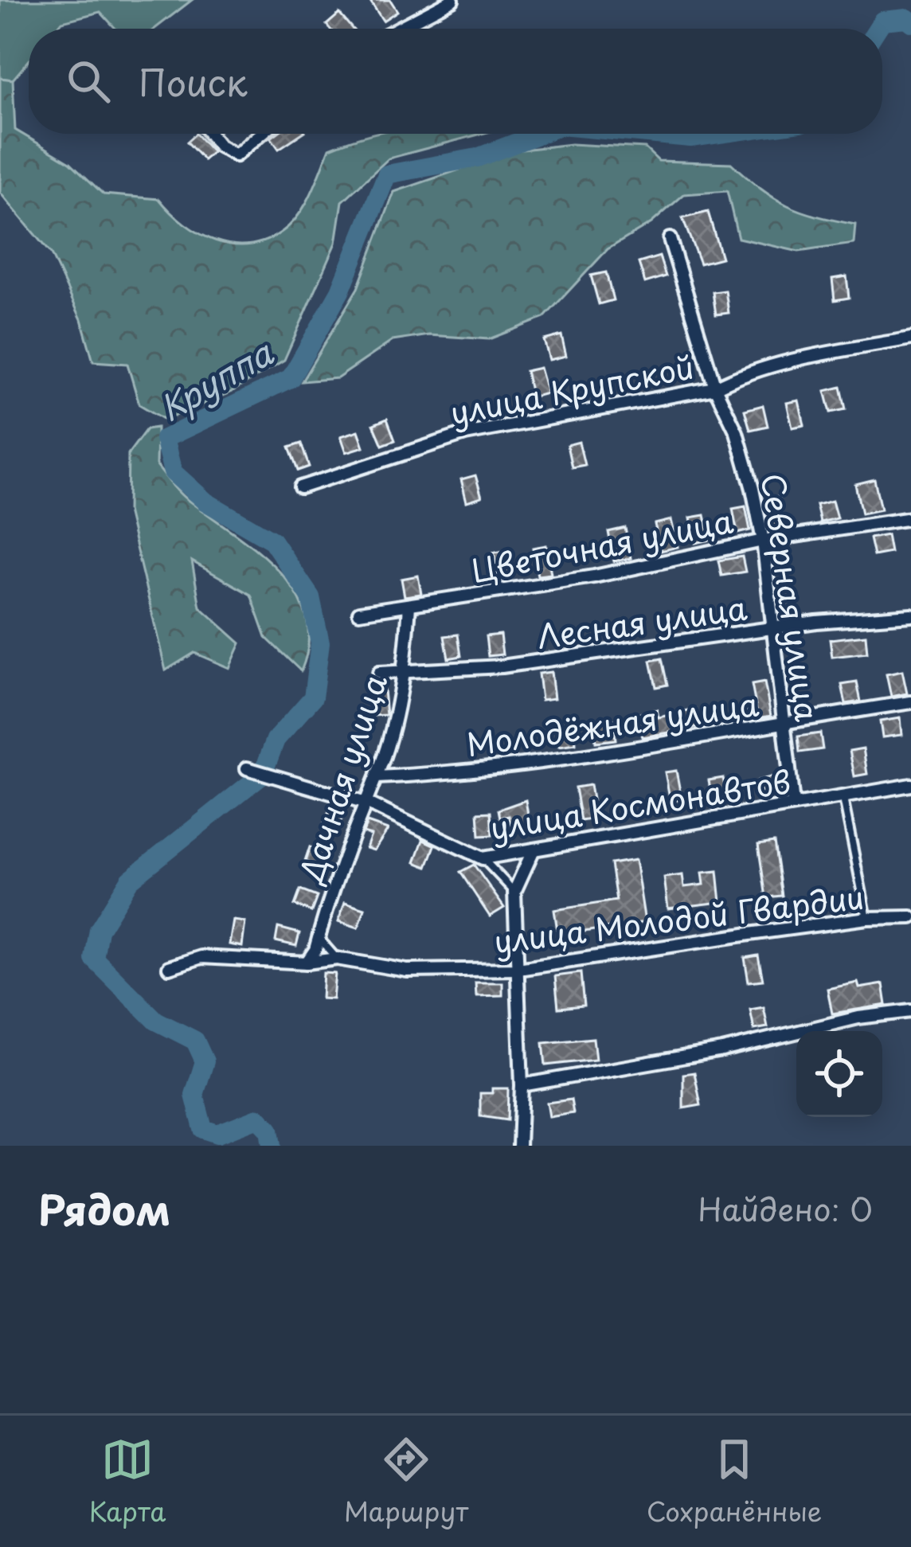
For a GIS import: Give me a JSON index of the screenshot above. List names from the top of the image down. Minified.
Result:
{"streets":{"street":["улица Крупской","Цветочная улица","Северная улица","Лесная улица","Молодёжная улица","Дачная улица","улица Космонавтов","улица Молодой Гвардии"]},"crossings":[["улица Крупской","Северная улица"],["Цветочная улица","Северная улица"],["Цветочная улица","Дачная улица"],["Северная улица","Лесная улица"],["Северная улица","Молодёжная улица"],["Северная улица","улица Космонавтов"],["Лесная улица","Дачная улица"],["Молодёжная улица","Дачная улица"],["Дачная улица","улица Космонавтов"],["Дачная улица","улица Молодой Гвардии"]],"water":["Круппа"],"page":{"search":"Поиск","heading":["Рядом","Найдено: 0"],"nav":["Карта","Маршрут","Сохранённые"]}}
